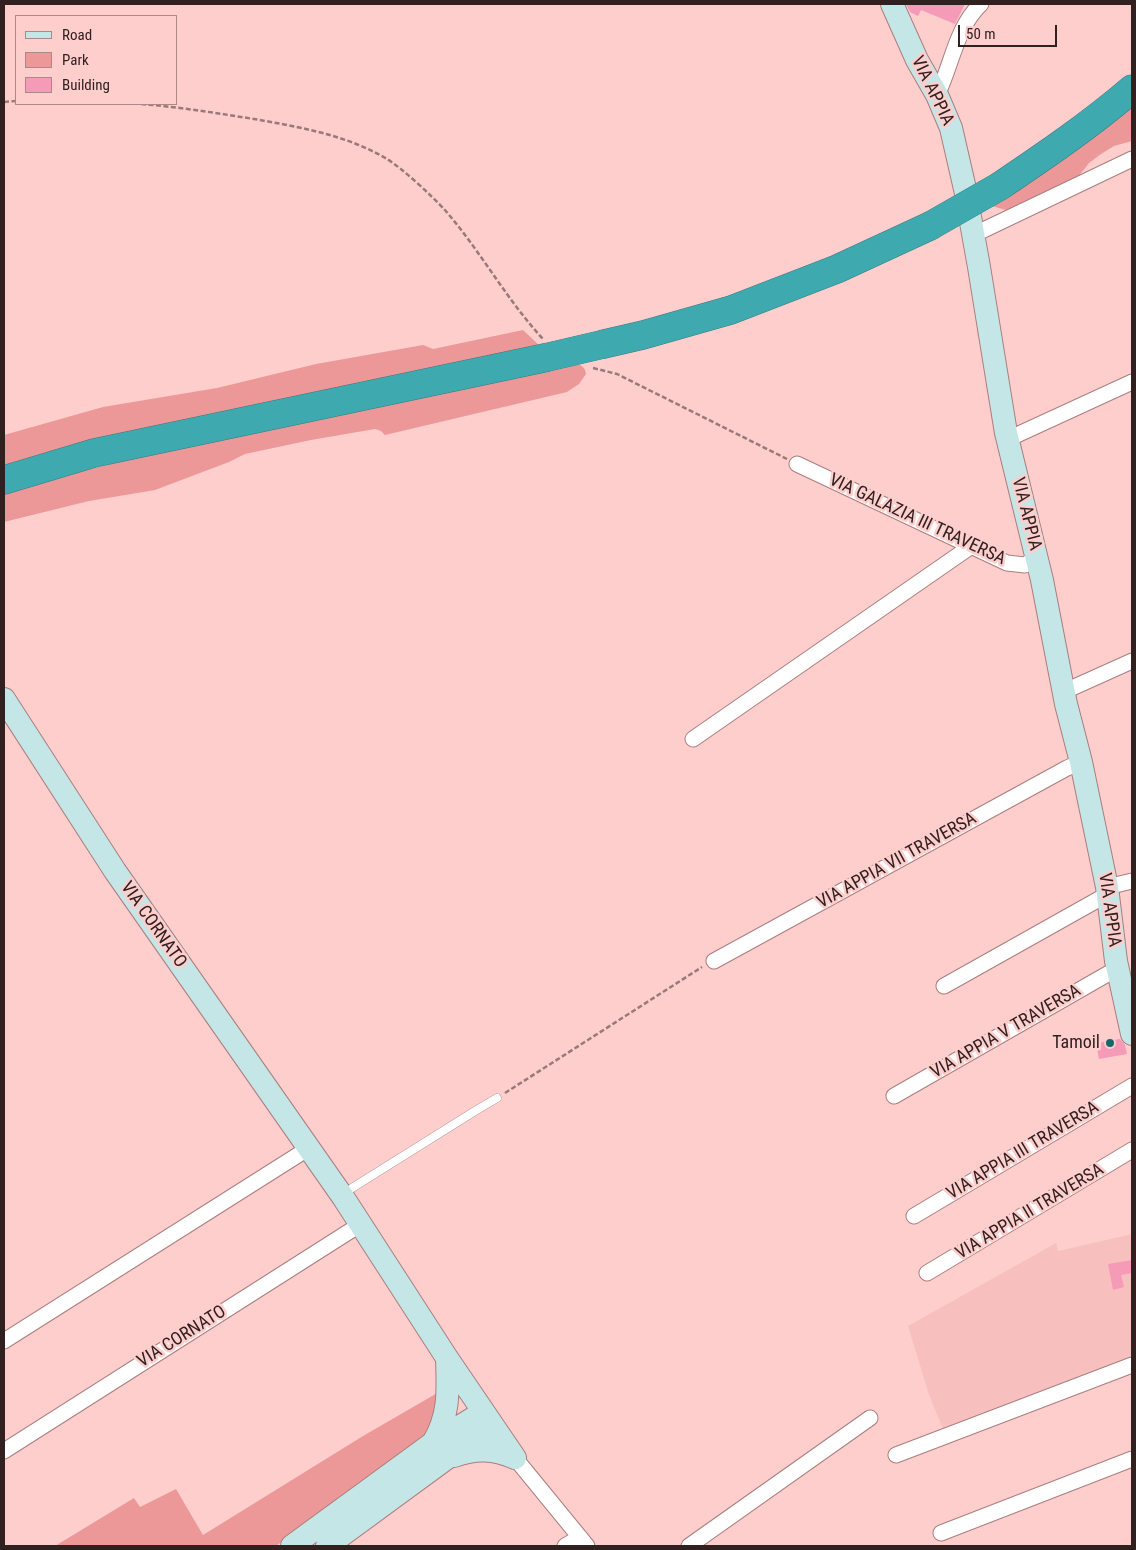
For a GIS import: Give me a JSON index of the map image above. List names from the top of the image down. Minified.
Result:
{"streets":{"street":["VIA APPIA","VIA GALAZIA III TRAVERSA","VIA APPIA VII TRAVERSA","VIA CORNATO","VIA APPIA V TRAVERSA","VIA APPIA III TRAVERSA","VIA APPIA II TRAVERSA"]},"crossings":[["VIA APPIA","VIA GALAZIA III TRAVERSA"],["VIA APPIA","VIA APPIA VII TRAVERSA"],["VIA APPIA","VIA APPIA V TRAVERSA"]],"places":["Tamoil"],"legend":["Road","Park","Building"],"scale_bar":"50 m"}
